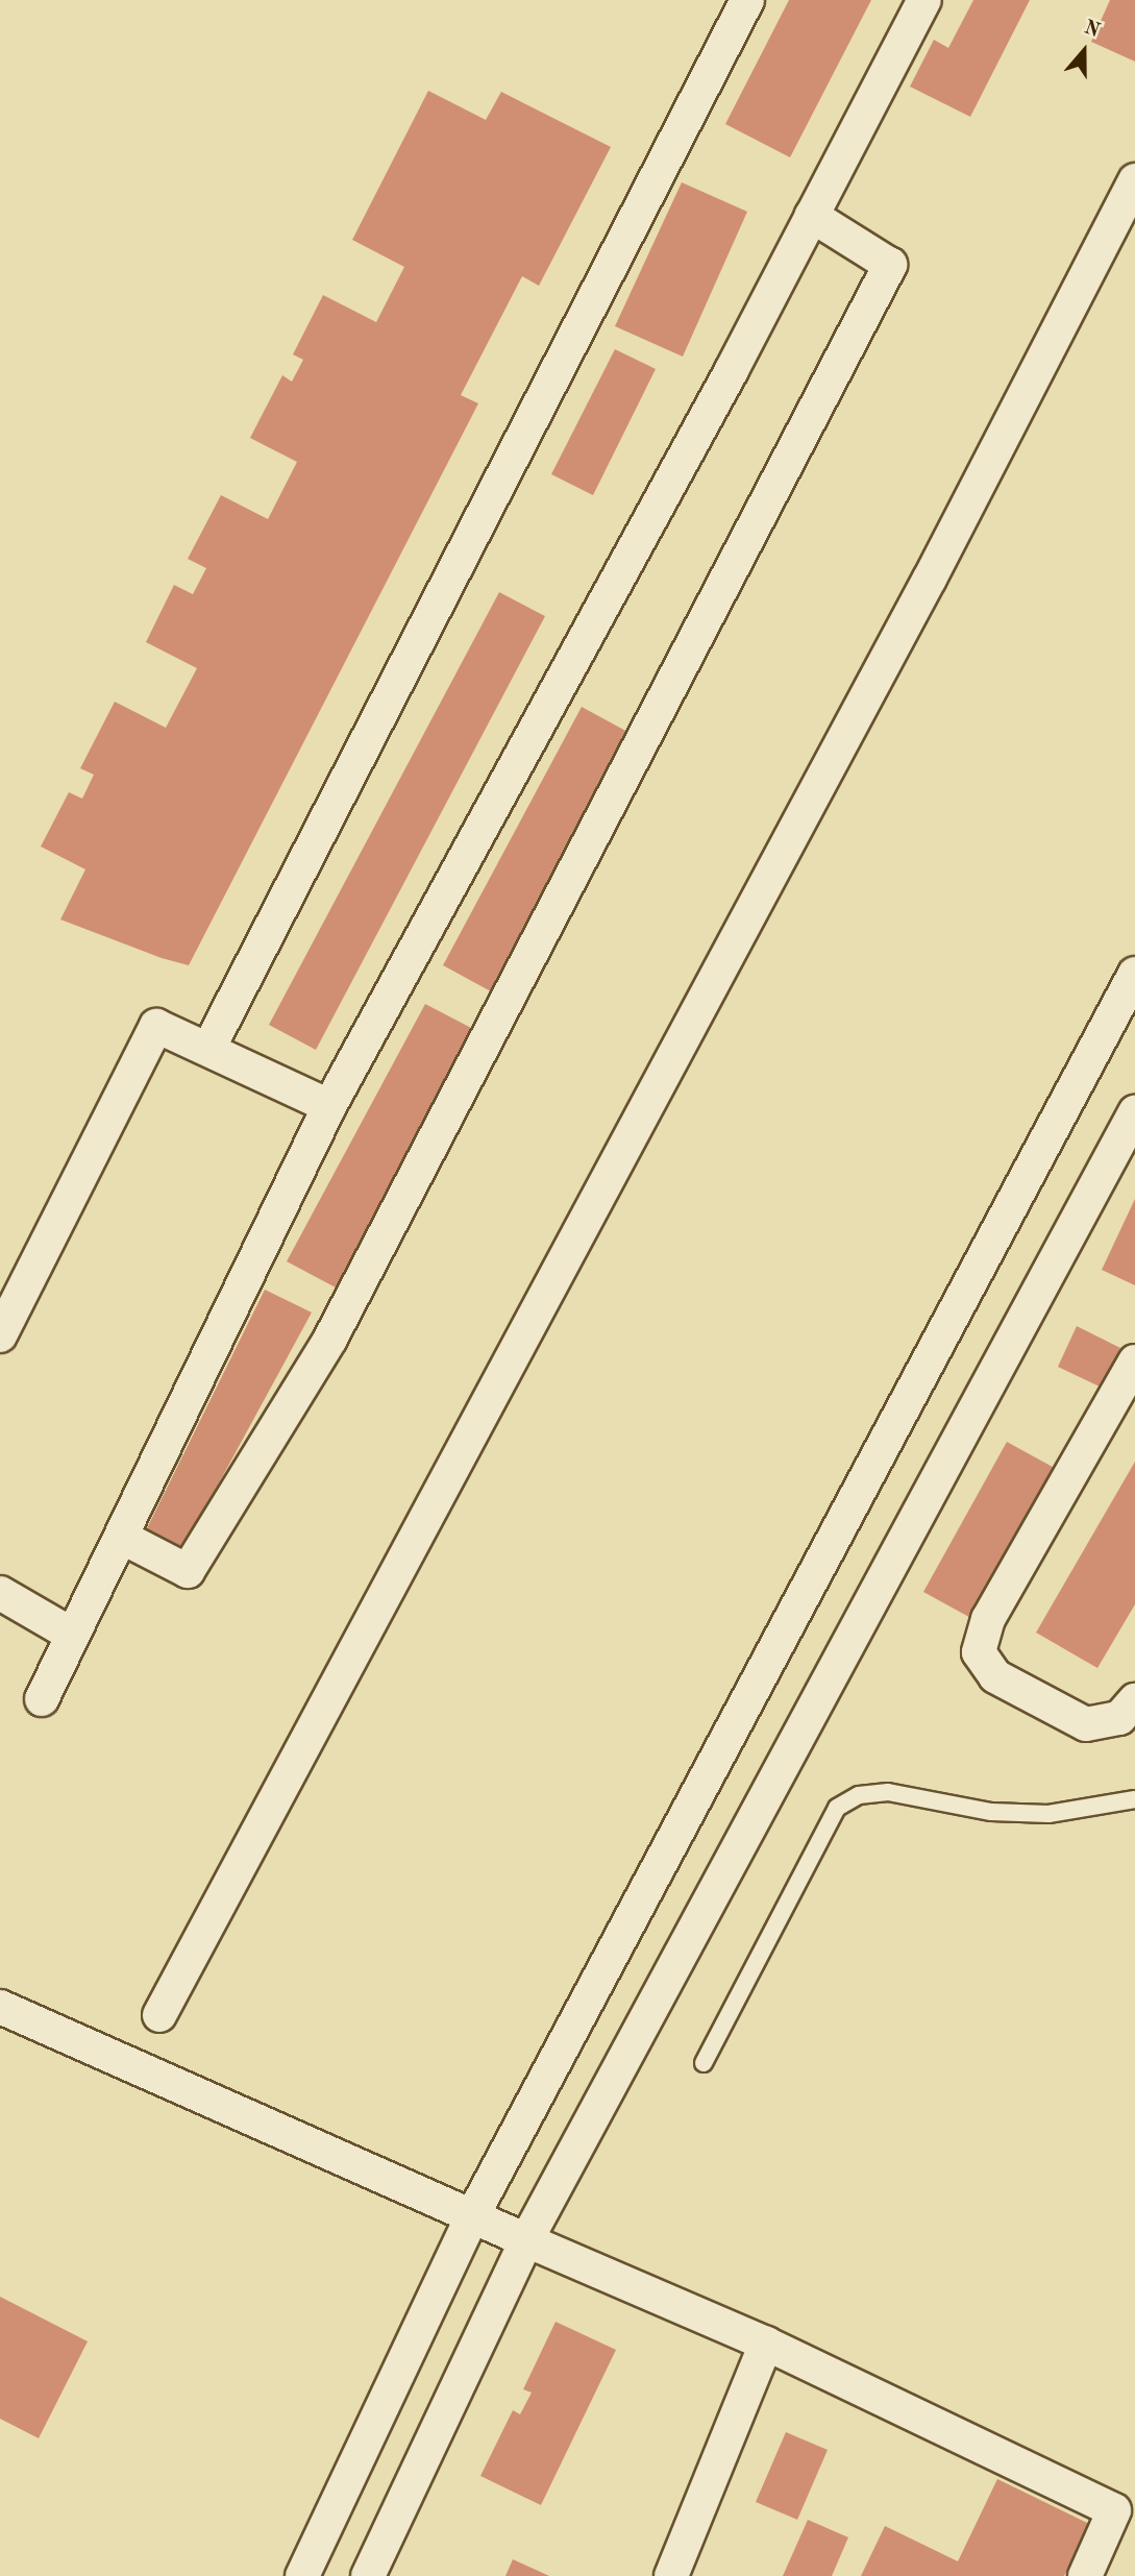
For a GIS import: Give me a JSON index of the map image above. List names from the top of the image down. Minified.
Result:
{"north":"top"}
